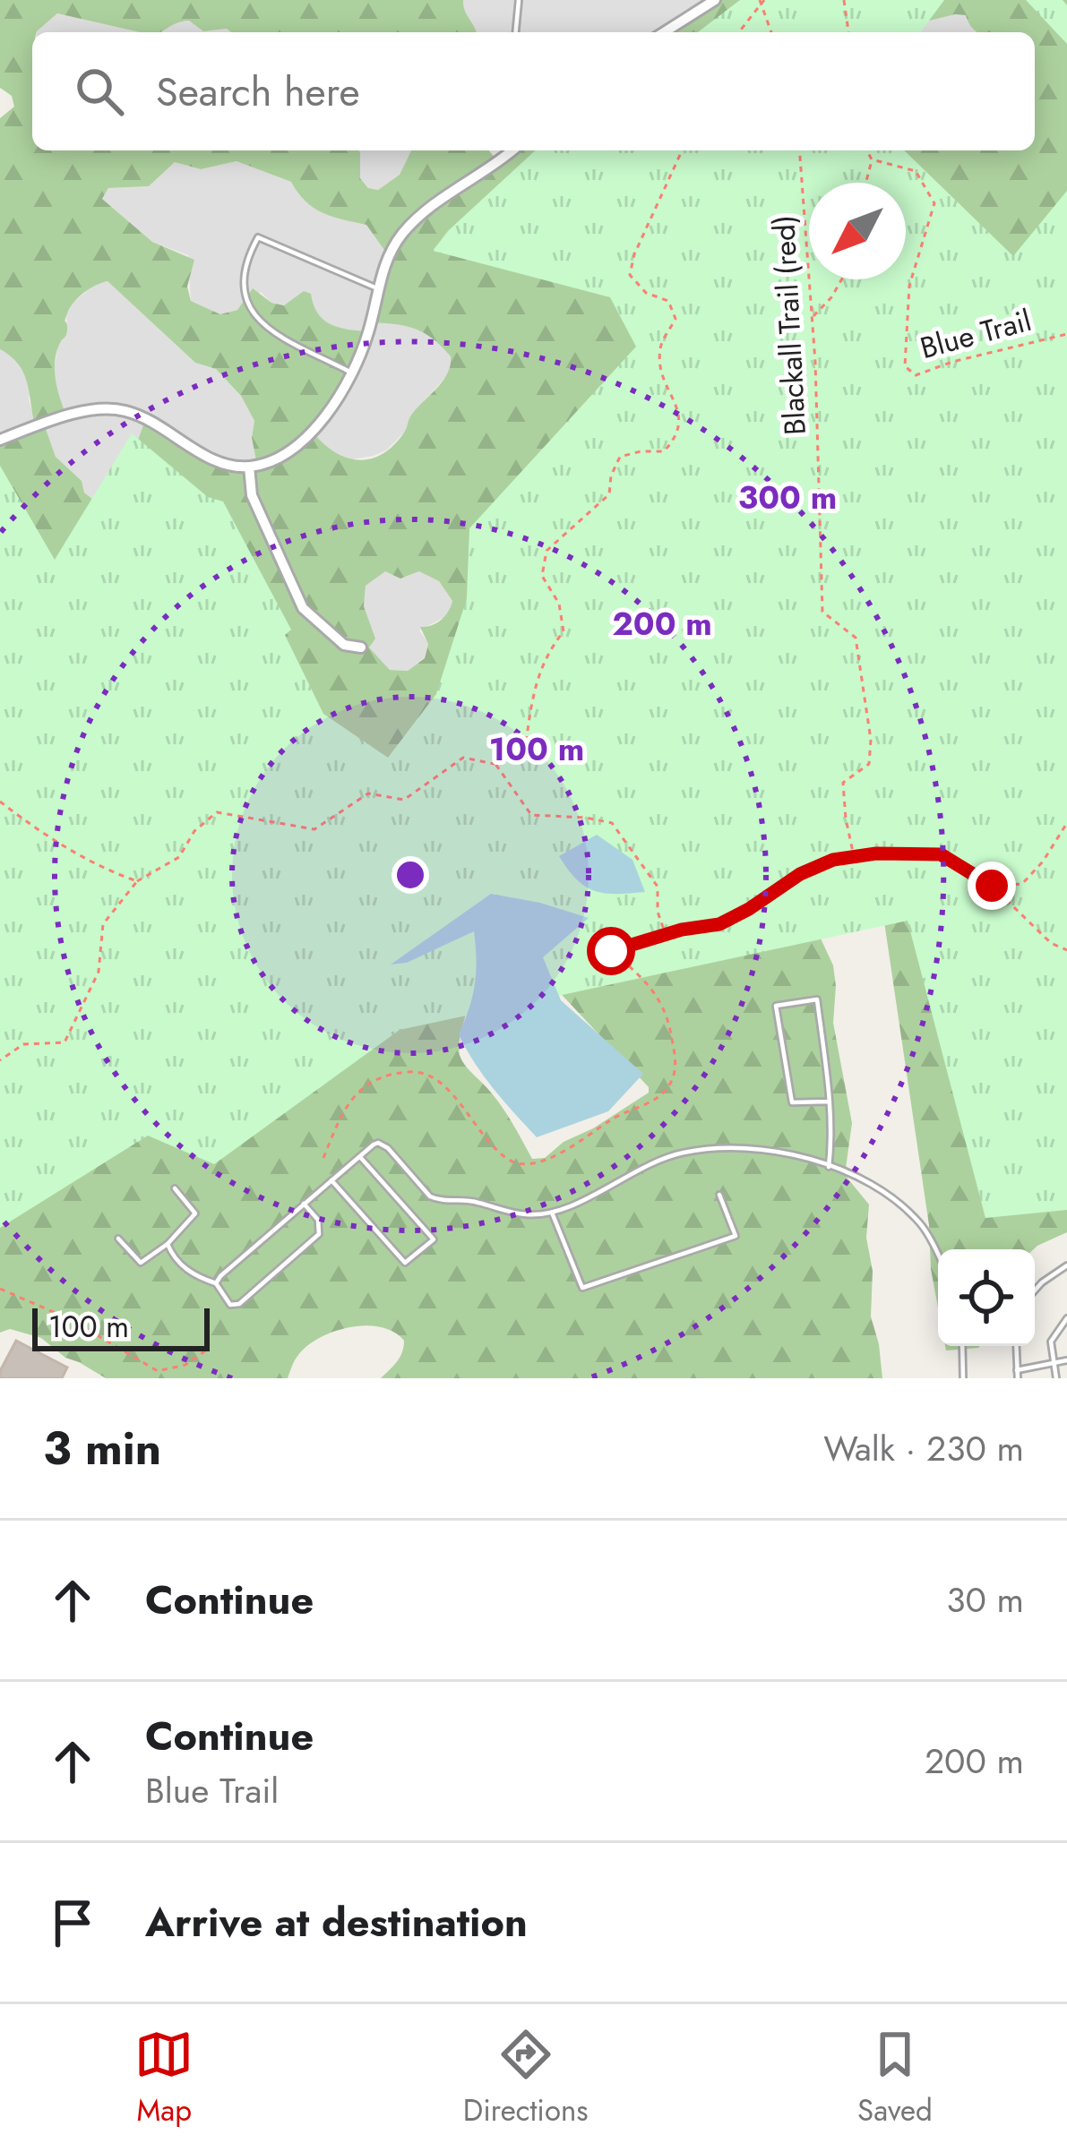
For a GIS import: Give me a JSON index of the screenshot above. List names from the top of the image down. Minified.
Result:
{"streets":{"path":["Blackall Trail (red)","Blue Trail"]},"scale_bar":"100 m","north":"bottom left","page":{"search":"Search here","scale":"100 m","heading":["3 min","Walk · 230 m"],"list":[["Continue","30 m"],["Continue","Blue Trail","200 m"],"Arrive at destination"],"nav":["Map","Directions","Saved"]},"rings":["300 m","200 m","100 m"]}
